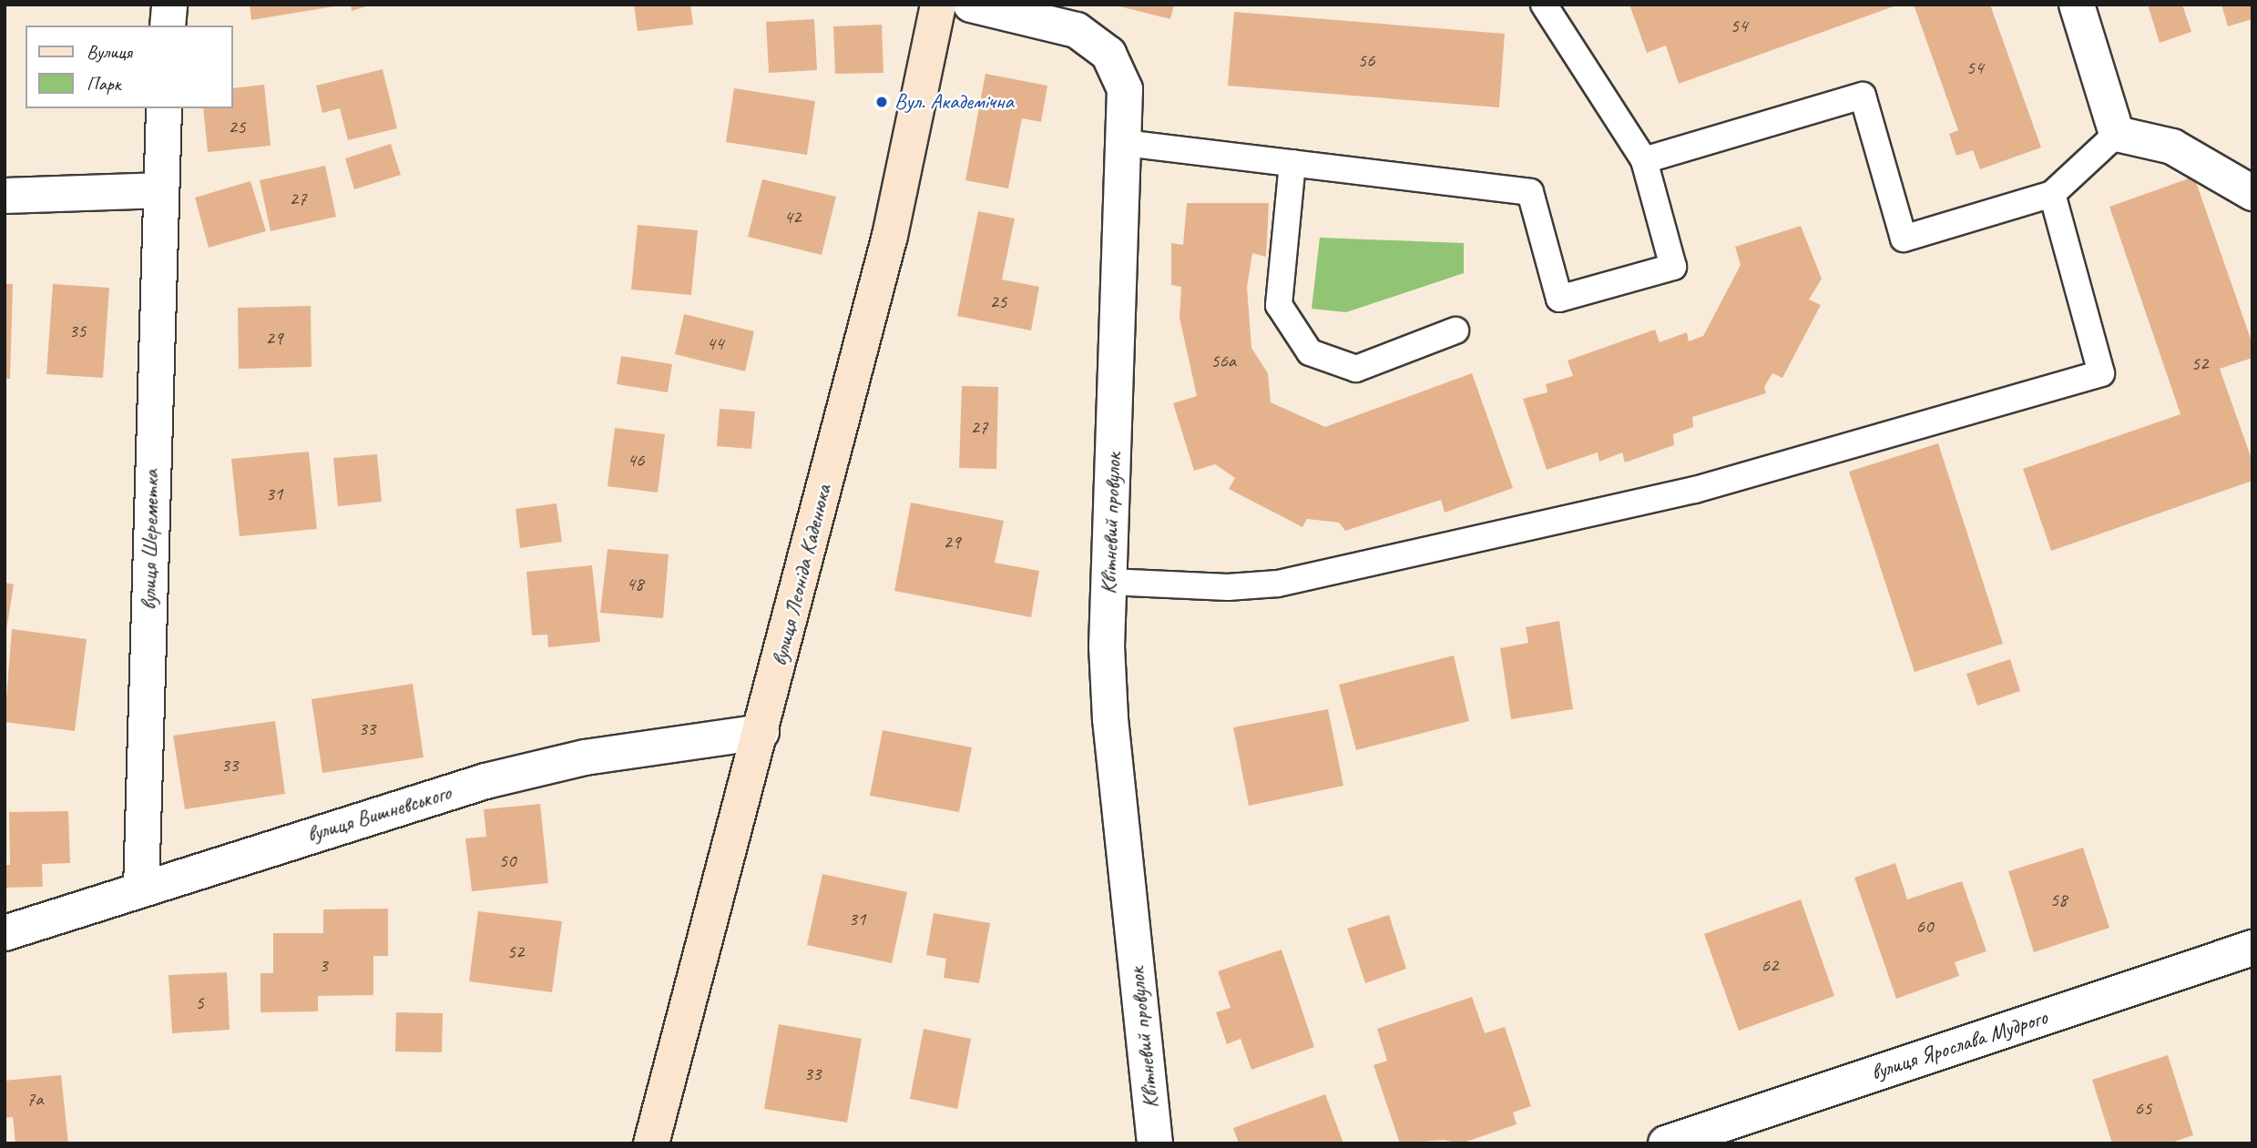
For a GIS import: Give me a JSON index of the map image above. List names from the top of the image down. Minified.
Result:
{"streets":{"street":["Квітневий провулок","вулиця Шереметка","вулиця Леоніда Каденюка","вулиця Вишневського","вулиця Ярослава Мудрого"]},"crossings":[["вулиця Шереметка","вулиця Вишневського"],["вулиця Леоніда Каденюка","вулиця Вишневського"]],"places":["Вул. Академічна"],"house_numbers":["54","56","54","25","27","42","25","35","29","44","56а","52","27","46","31","29","48","33","33","50","58","31","60","52","3","62","5","33","7а","65"],"legend":["Вулиця","Парк"]}
